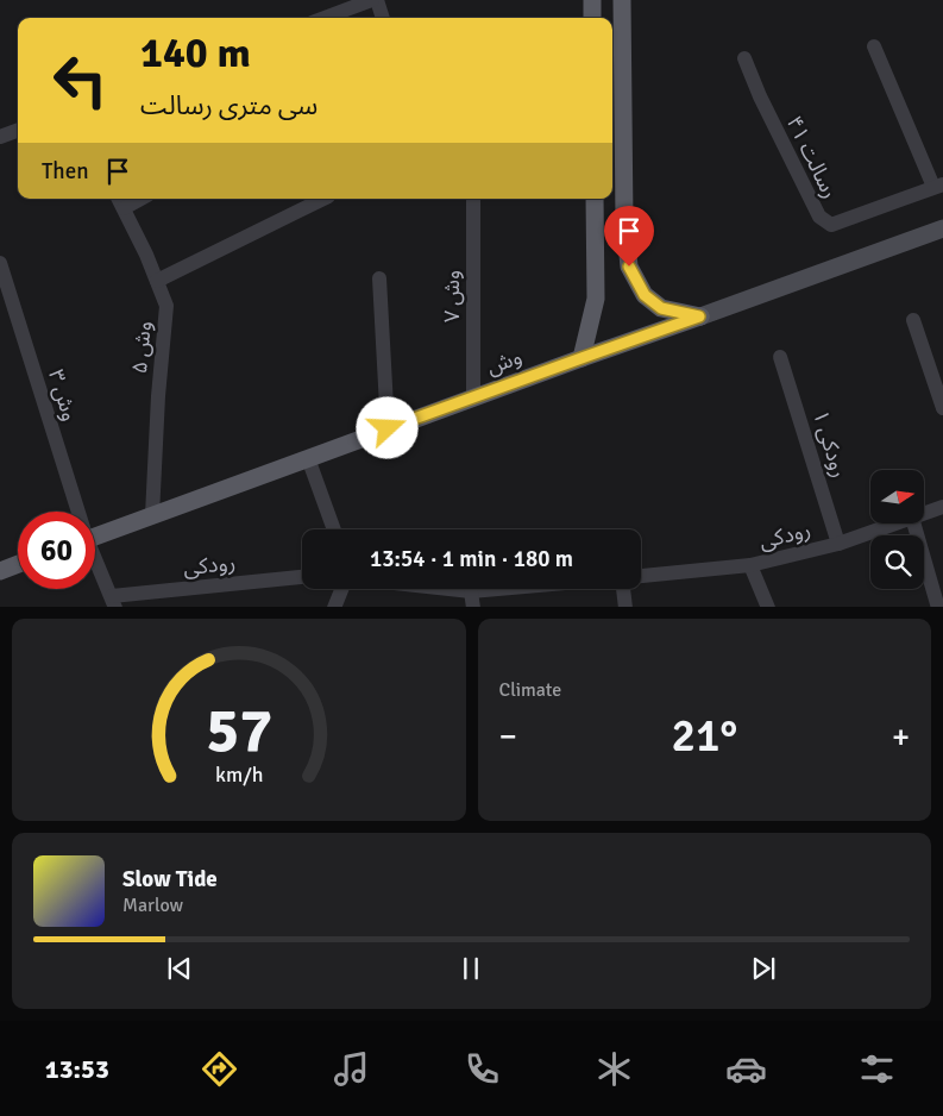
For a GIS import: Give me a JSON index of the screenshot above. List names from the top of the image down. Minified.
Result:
{"streets":{"main road":["وش"],"street":["۴۱ رسالت","وش ۷","وش ۵","وش ۳","رودکی ۱","رودکی"]},"crossings":[["وش ۷","وش"],["وش ۵","وش"],["وش ۳","رودکی"],["رودکی ۱","رودکی"]],"north":"right","page":{"turn":["140 m","سی متری رسالت"],"then":"Then","limit":"60","trip":"13:54 · 1 min · 180 m","tile":"Climate","heat":["−","21°","+"],"song":["Slow Tide","Marlow"],"tabs":"13:53","gauge":["57","km/h"]}}
